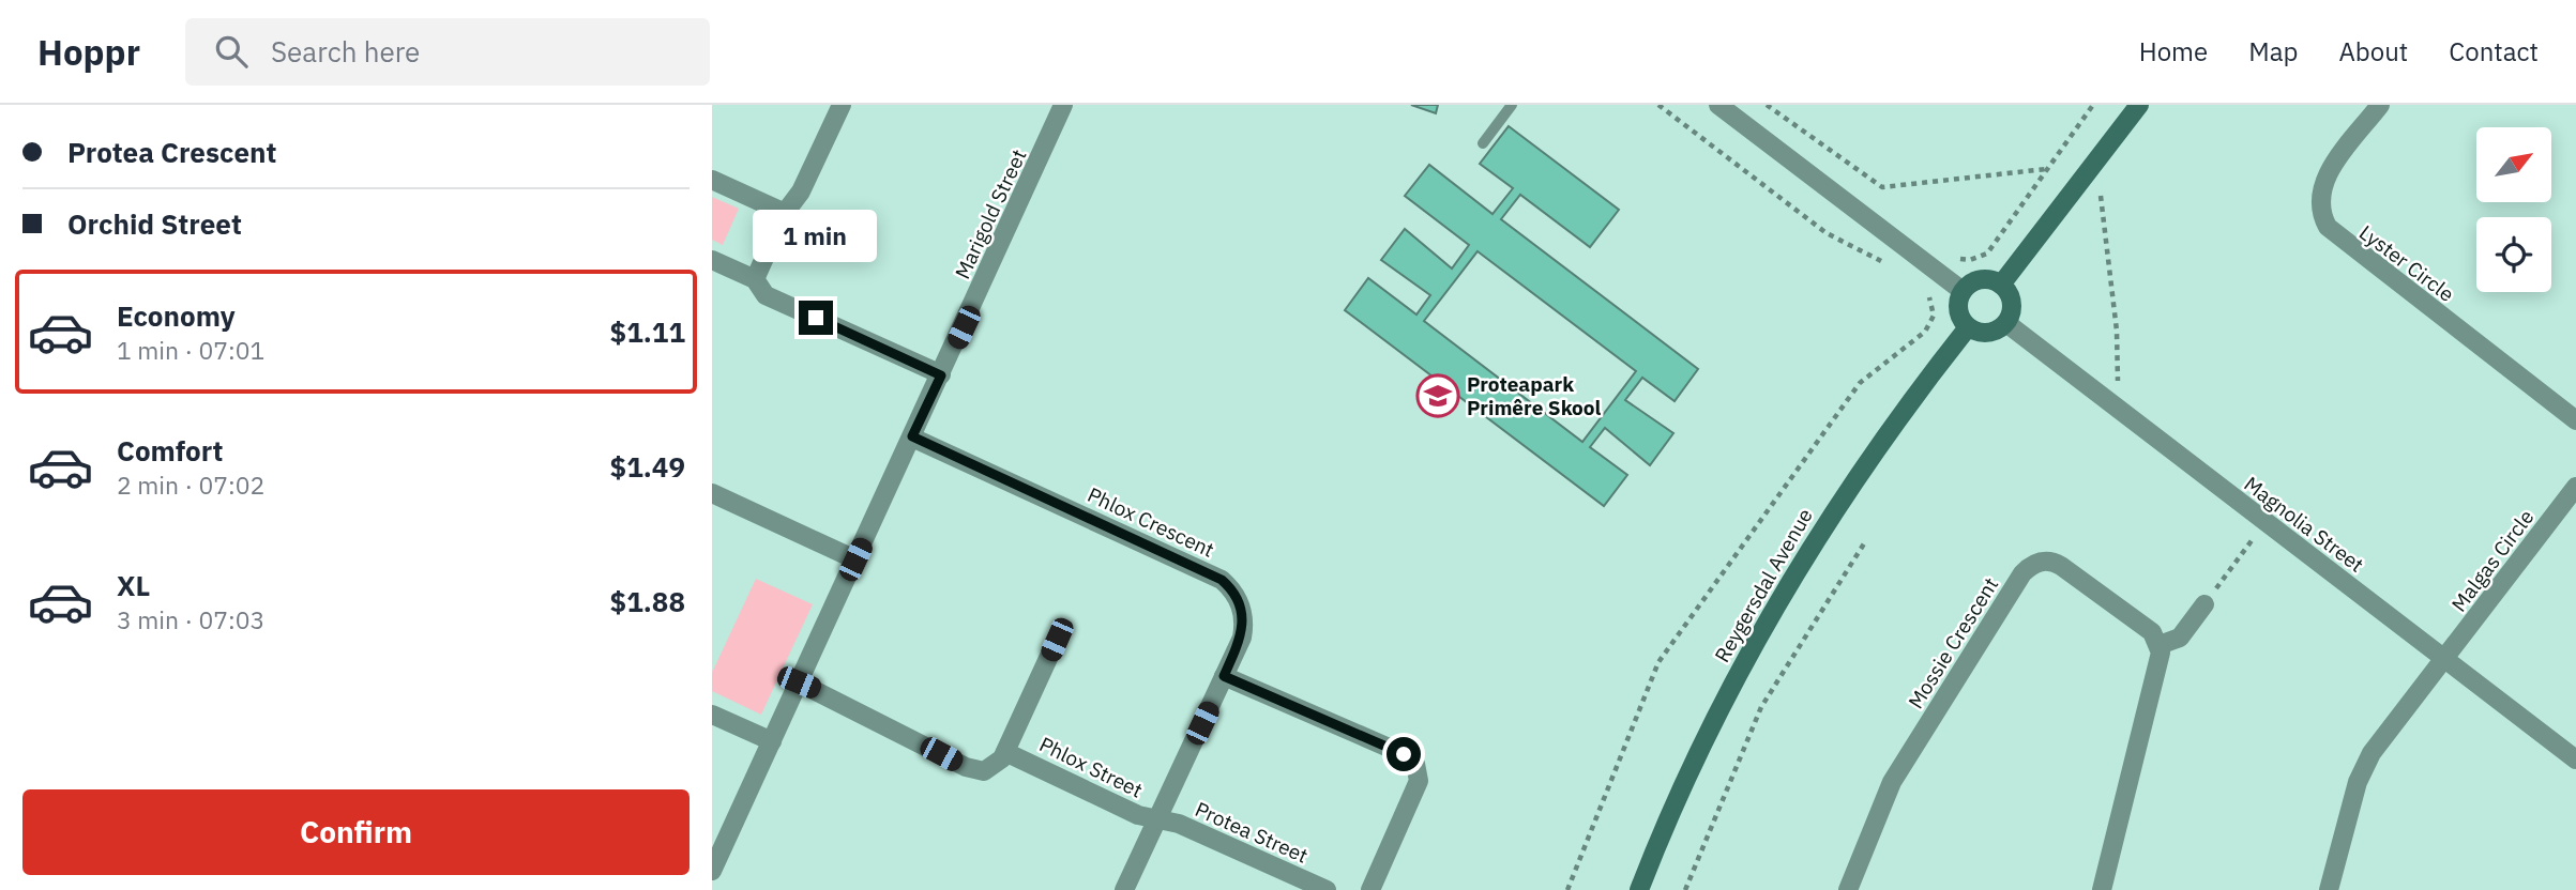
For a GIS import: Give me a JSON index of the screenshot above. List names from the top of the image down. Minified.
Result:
{"streets":{"main road":["Reygersdal Avenue"],"street":["Marigold Street","Lyster Circle","Phlox Crescent","Magnolia Street","Malgas Circle","Mossie Crescent","Phlox Street","Protea Street"]},"crossings":[["Marigold Street","Phlox Crescent"],["Marigold Street","Phlox Street"],["Phlox Crescent","Phlox Street"],["Phlox Crescent","Protea Street"],["Magnolia Street","Malgas Circle"],["Magnolia Street","Reygersdal Avenue"],["Phlox Street","Protea Street"]],"places":{"school or university":["Proteapark Primêre Skool"]},"north":"top right","page":{"header":"Hoppr","search":"Search here","nav":["Home","Map","About","Contact"],"banner":["Protea Crescent","Orchid Street"],"bubble":"1 min","list":[{"name":"Economy","note":"1 min · 07:01","value":"$1.11"},{"name":"Comfort","note":"2 min · 07:02","value":"$1.49"},{"name":"XL","note":"3 min · 07:03","value":"$1.88"}],"buttons":"Confirm"}}
